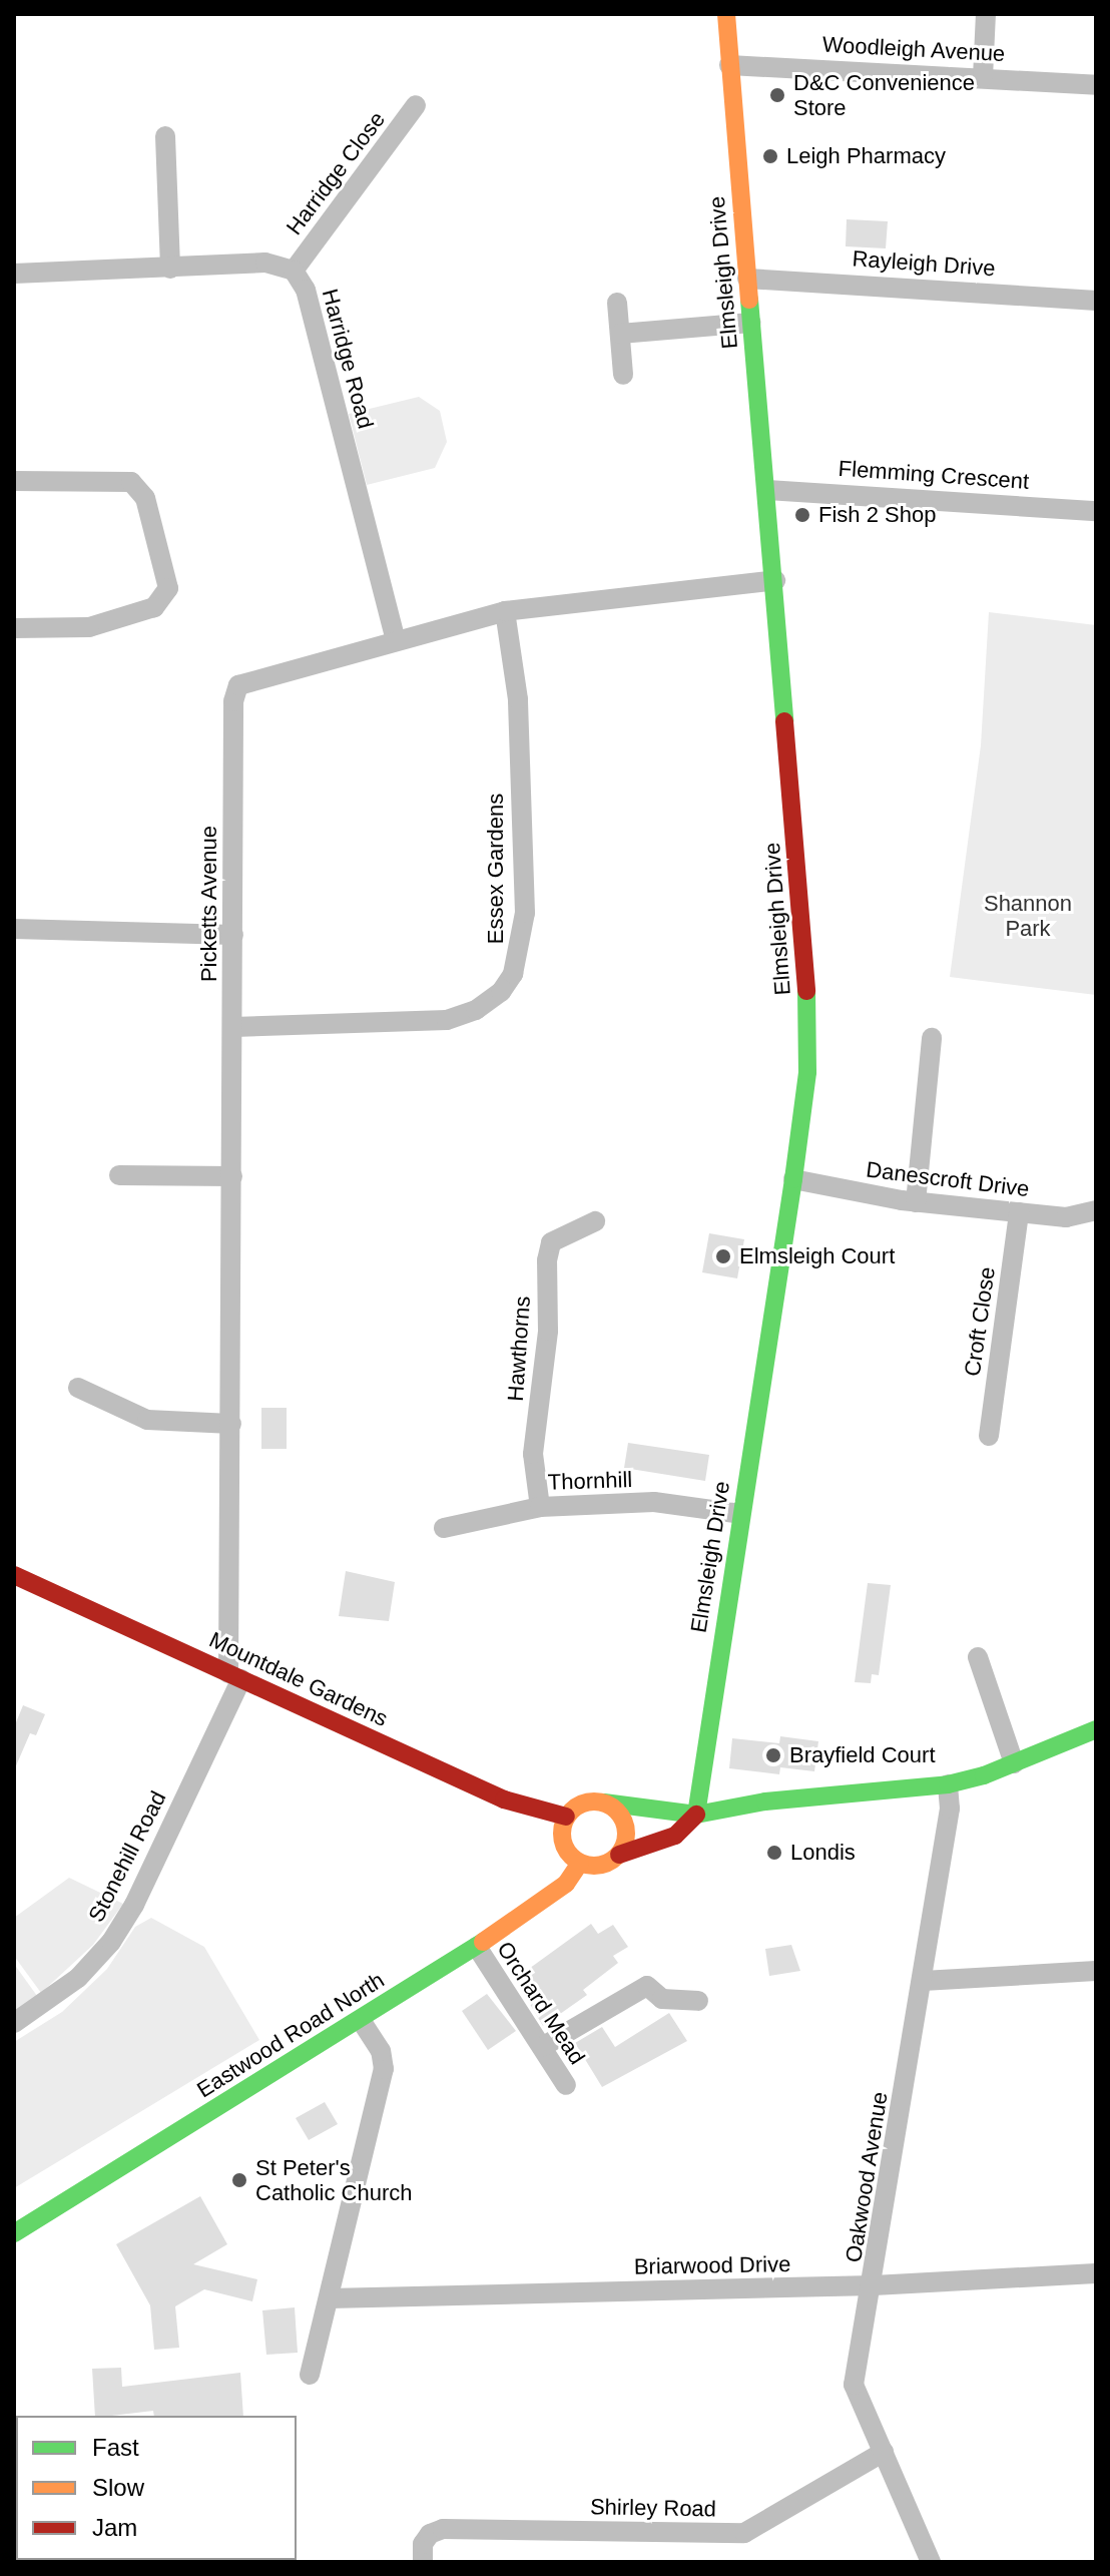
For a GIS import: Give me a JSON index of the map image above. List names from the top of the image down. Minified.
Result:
{"streets":{"street":["Woodleigh Avenue","Harridge Close","Rayleigh Drive","Elmsleigh Drive","Harridge Road","Flemming Crescent","Essex Gardens","Picketts Avenue","Danescroft Drive","Croft Close","Hawthorns","Thornhill","Mountdale Gardens","Stonehill Road","Orchard Mead","Eastwood Road North","Oakwood Avenue","Briarwood Drive","Shirley Road"]},"crossings":[["Woodleigh Avenue","Elmsleigh Drive"],["Harridge Close","Harridge Road"],["Rayleigh Drive","Elmsleigh Drive"],["Elmsleigh Drive","Flemming Crescent"],["Elmsleigh Drive","Picketts Avenue"],["Elmsleigh Drive","Danescroft Drive"],["Elmsleigh Drive","Thornhill"],["Harridge Road","Picketts Avenue"],["Essex Gardens","Picketts Avenue"],["Picketts Avenue","Mountdale Gardens"],["Picketts Avenue","Stonehill Road"],["Danescroft Drive","Croft Close"],["Hawthorns","Thornhill"],["Mountdale Gardens","Stonehill Road"],["Mountdale Gardens","Eastwood Road North"],["Orchard Mead","Eastwood Road North"],["Oakwood Avenue","Briarwood Drive"],["Oakwood Avenue","Shirley Road"]],"parks":["Shannon Park"],"places":["D&C Convenience Store","Leigh Pharmacy","Fish 2 Shop","Elmsleigh Court","Brayfield Court","Londis","St Peter's Catholic Church"],"legend":["Fast","Slow","Jam"]}
